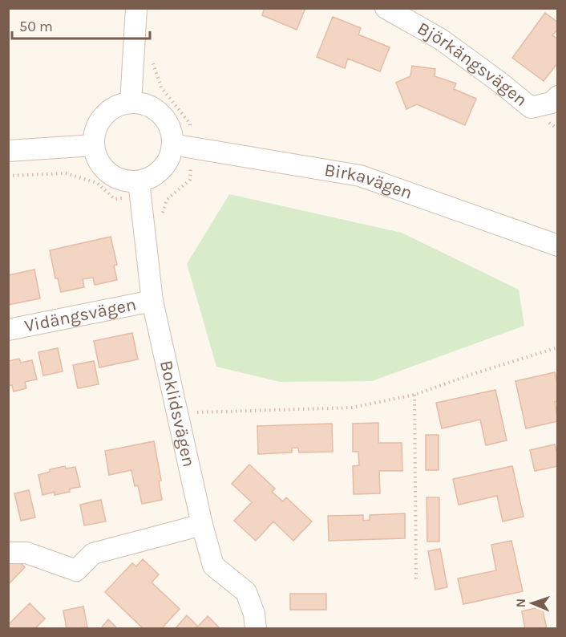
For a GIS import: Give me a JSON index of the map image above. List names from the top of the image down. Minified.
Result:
{"streets":{"street":["Björkängsvägen","Birkavägen","Vidängsvägen","Boklidsvägen"]},"crossings":[["Birkavägen","Boklidsvägen"],["Vidängsvägen","Boklidsvägen"]],"scale_bar":"50 m","north":"left"}
